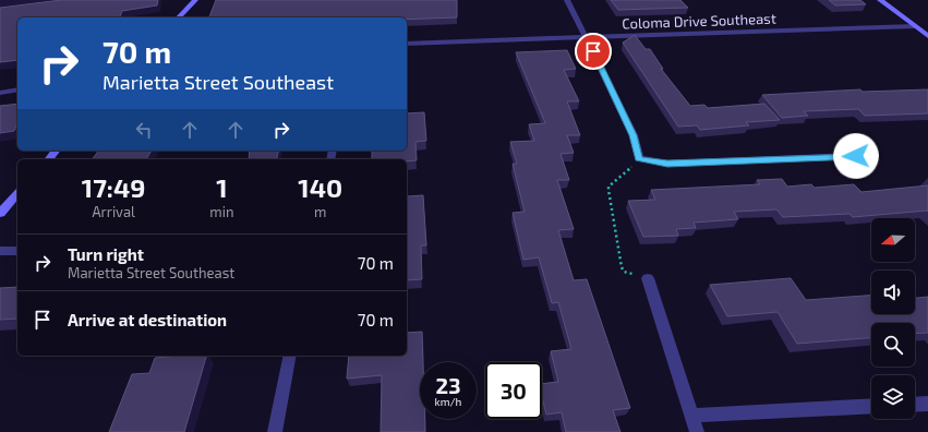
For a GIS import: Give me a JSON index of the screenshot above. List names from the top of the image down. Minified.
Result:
{"streets":{"street":["Coloma Drive Southeast"]},"north":"left","page":{"turn":["70 m","Marietta Street Southeast"],"eta":["17:49","Arrival","1","min","140","m"],"list":[{"name":"Turn right","note":"Marietta Street Southeast","value":"70 m"},{"name":"Arrive at destination","value":"70 m"}],"speed":"23 km/h","limit":"30"}}
